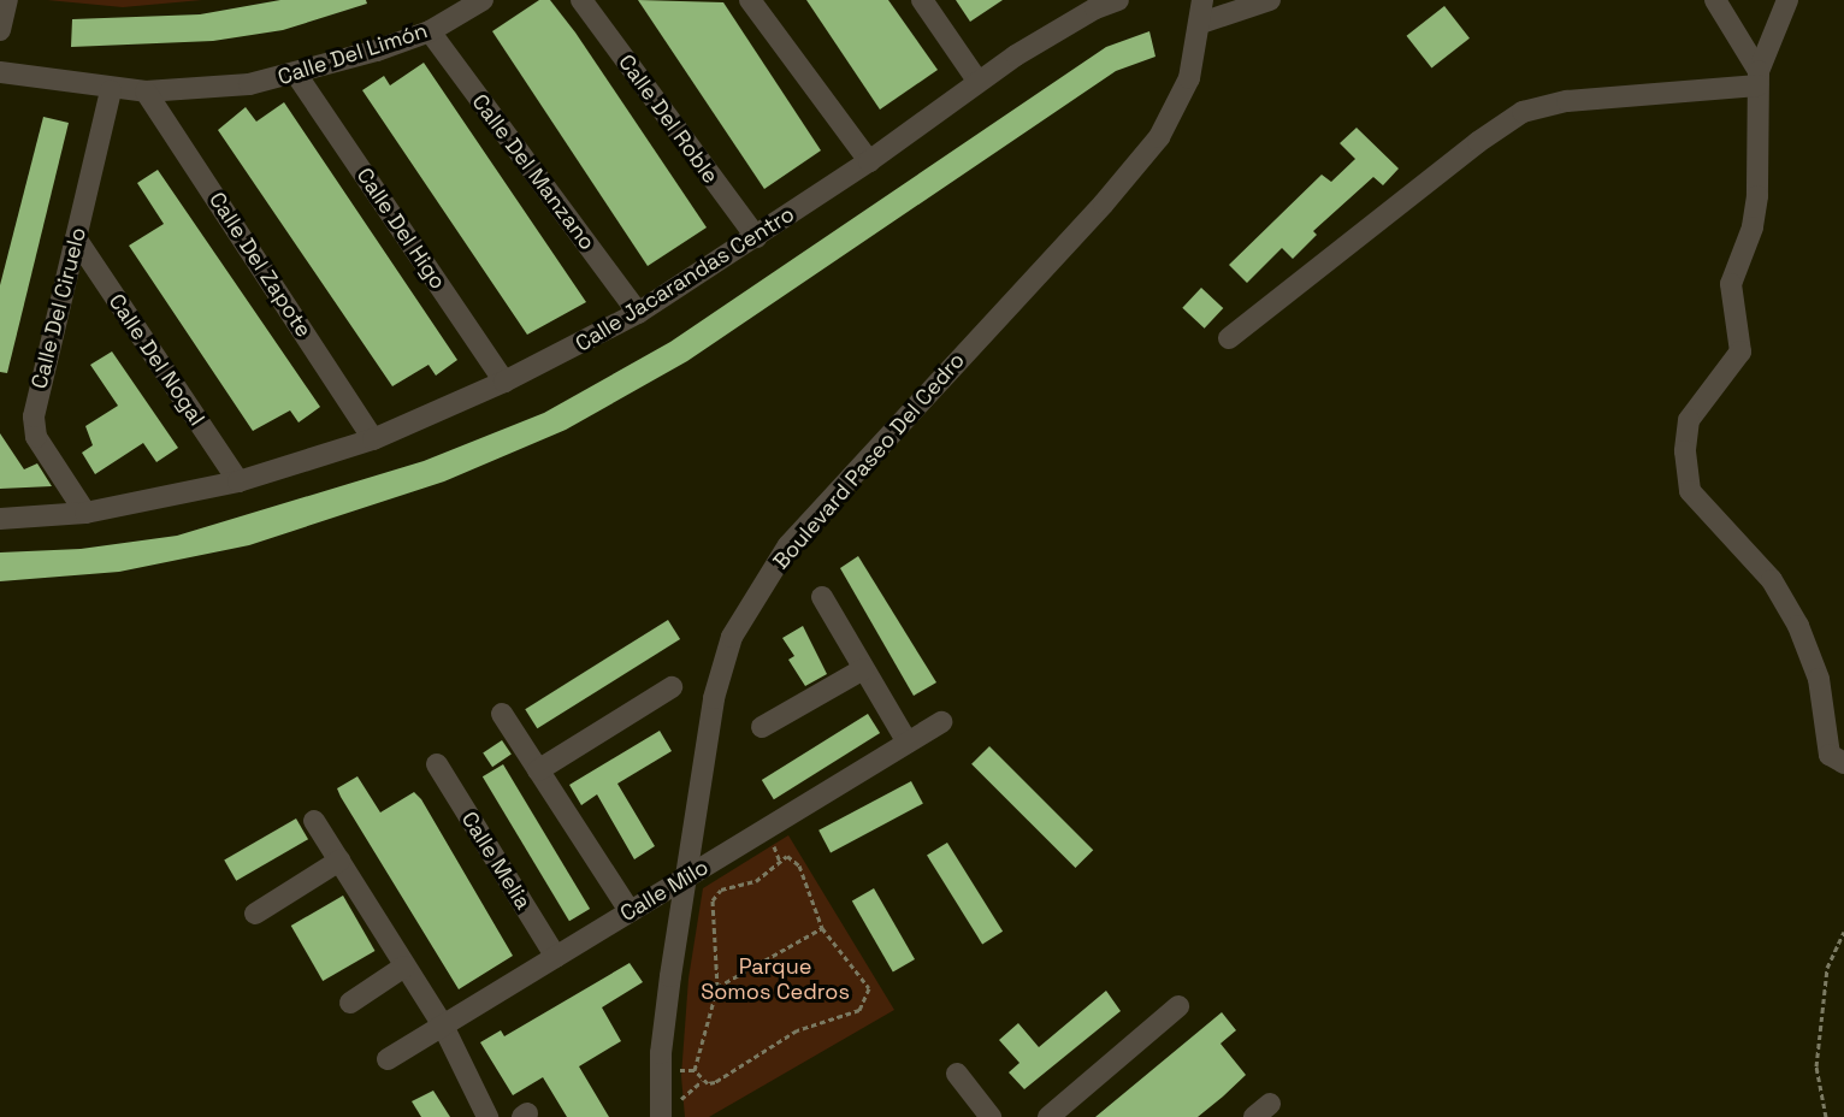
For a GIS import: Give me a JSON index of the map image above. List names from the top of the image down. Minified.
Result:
{"streets":{"street":["Calle Del Limón","Calle Del Roble","Calle Del Manzano","Calle Del Higo","Calle Del Zapote","Calle Jacarandas Centro","Calle Del Ciruelo","Calle Del Nogal","Boulevard Paseo Del Cedro","Calle Melia","Calle Milo"]},"crossings":[["Calle Del Limón","Calle Del Manzano"],["Calle Del Limón","Calle Del Higo"],["Calle Del Limón","Calle Del Zapote"],["Calle Del Limón","Calle Del Ciruelo"],["Calle Del Roble","Calle Jacarandas Centro"],["Calle Del Manzano","Calle Jacarandas Centro"],["Calle Del Higo","Calle Jacarandas Centro"],["Calle Del Zapote","Calle Jacarandas Centro"],["Calle Jacarandas Centro","Calle Del Ciruelo"],["Calle Jacarandas Centro","Calle Del Nogal"],["Calle Del Ciruelo","Calle Del Nogal"],["Boulevard Paseo Del Cedro","Calle Milo"],["Calle Melia","Calle Milo"]],"parks":["Parque Somos Cedros"]}
